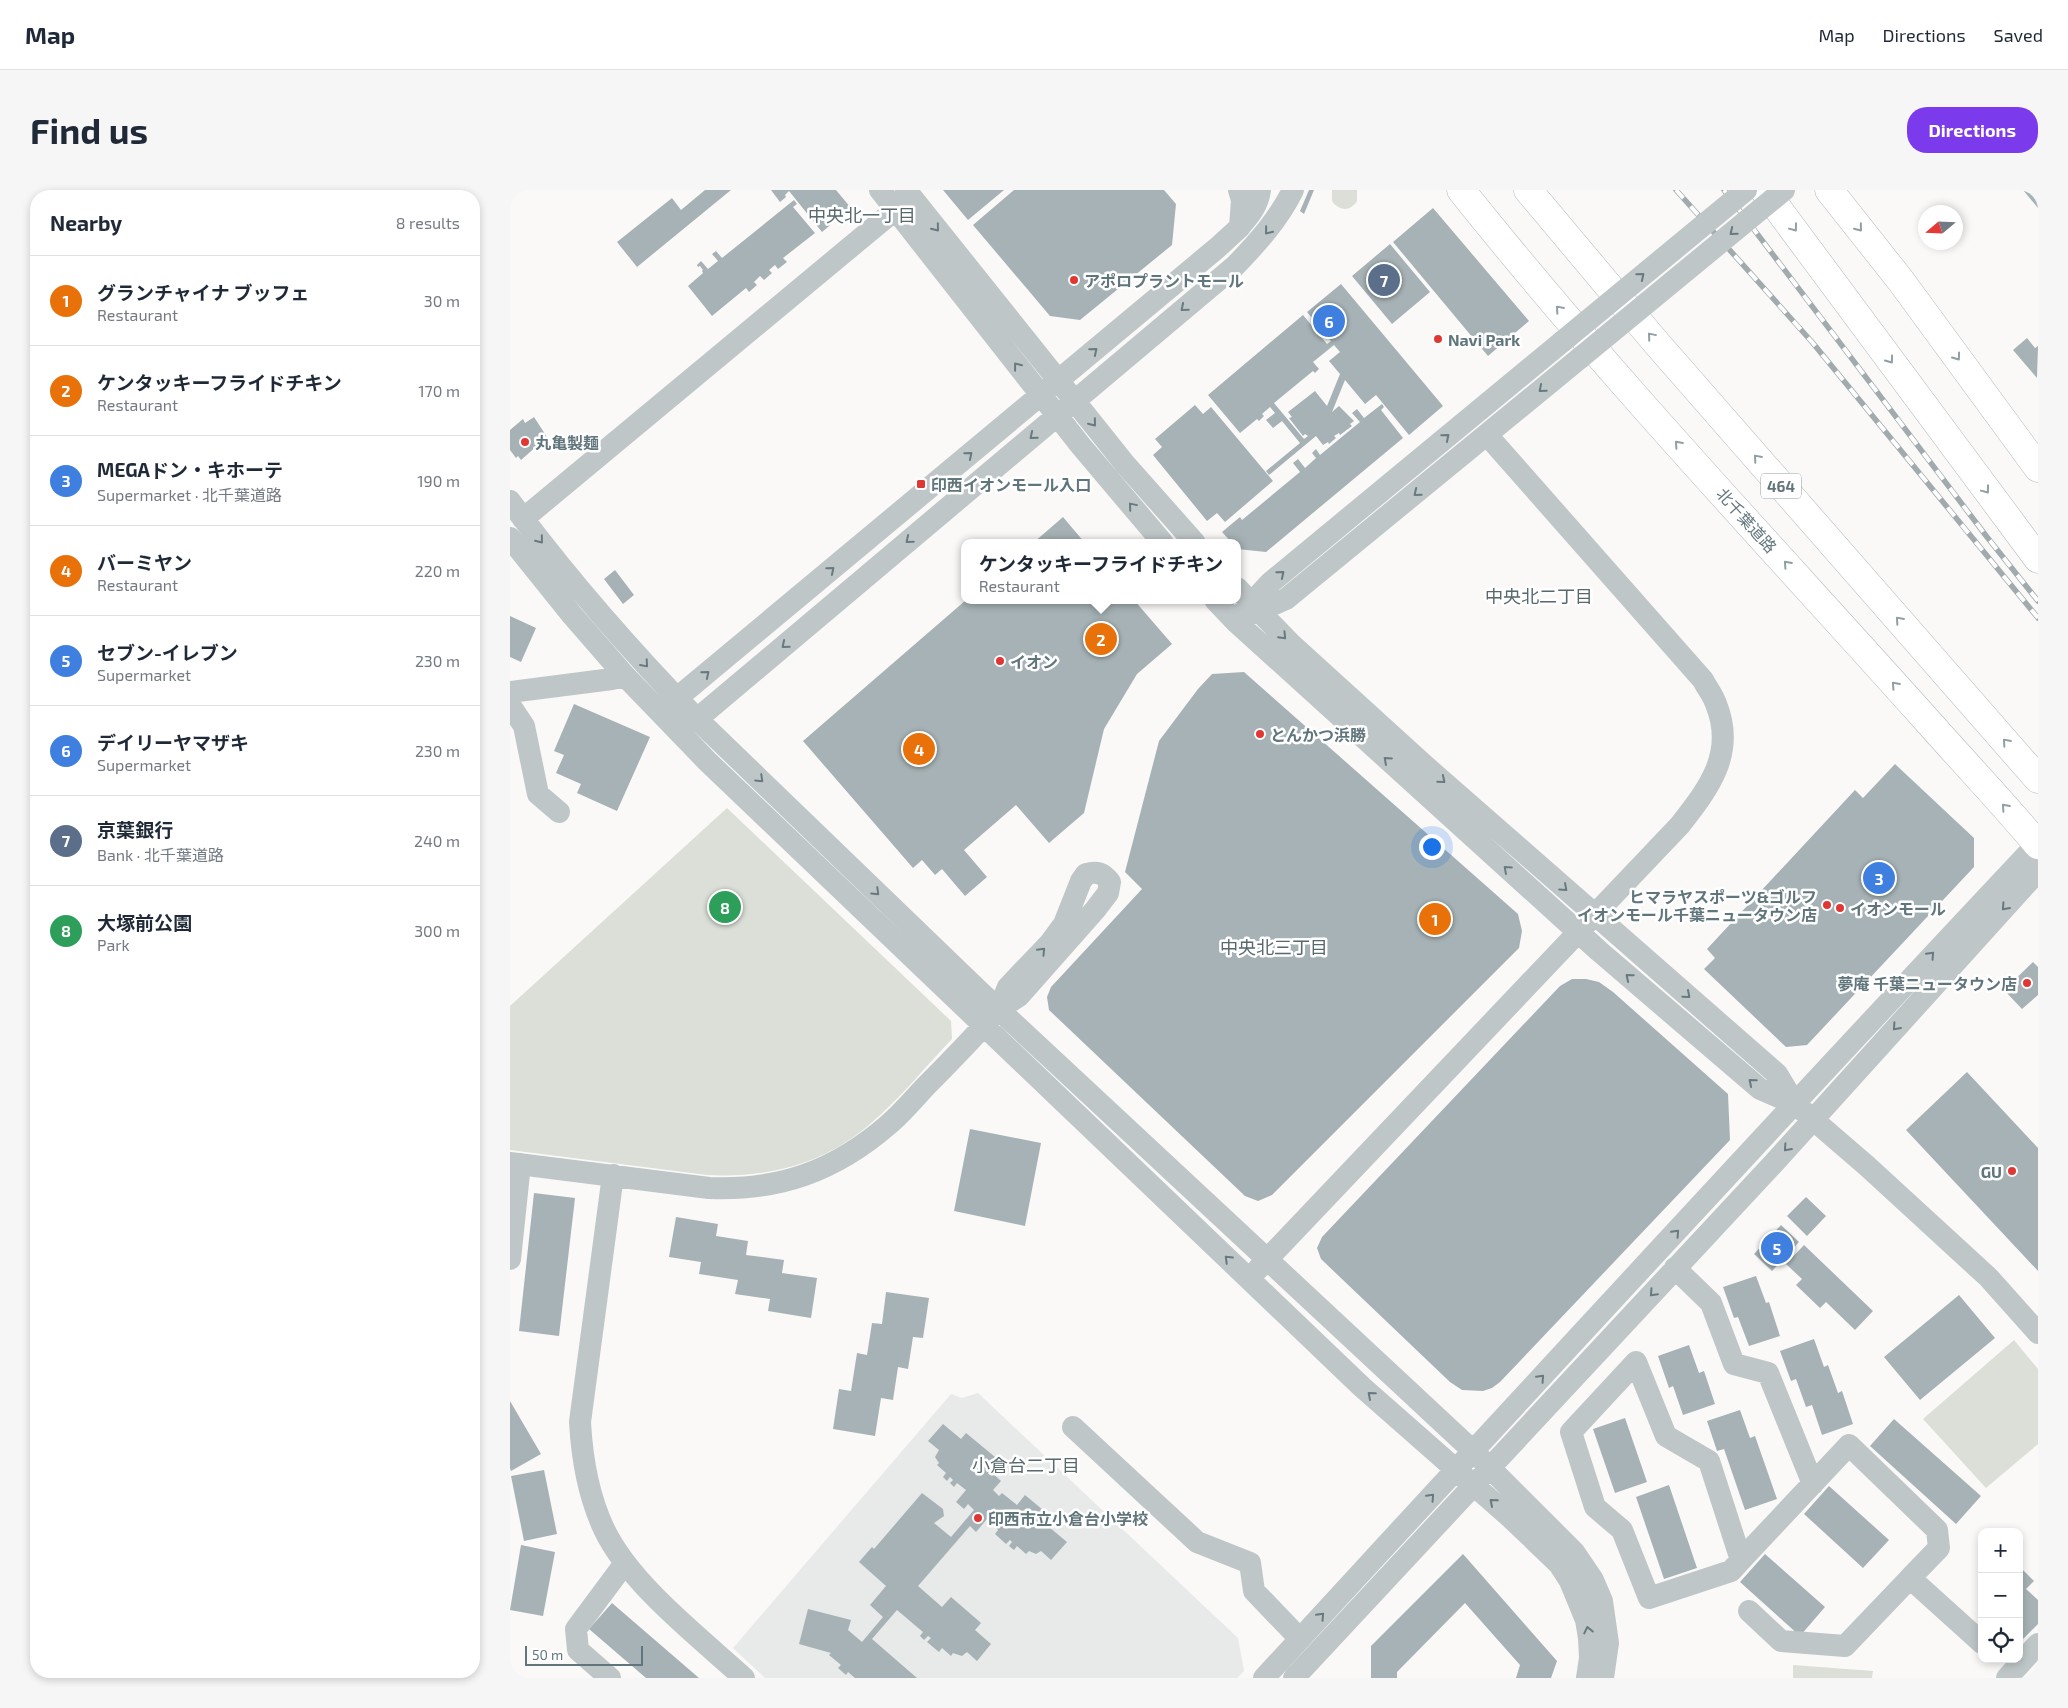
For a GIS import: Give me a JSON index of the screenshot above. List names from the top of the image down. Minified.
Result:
{"streets":{"highway":["464","北千葉道路"]},"districts":["中央北一丁目","中央北二丁目","中央北三丁目","小倉台二丁目"],"places":{"other":["アポロプラントモール","Navi Park","丸亀製麺","イオン","とんかつ浜勝","ヒマラヤスポーツ&ゴルフ イオンモール千葉ニュータウン店","イオンモール","夢庵 千葉ニュータウン店","GU","印西市立小倉台小学校"],"transit":["印西イオンモール入口"]},"scale_bar":"50 m","north":"left","page":{"header":"Map","nav":["Map","Directions","Saved"],"buttons":"Directions","title":"Find us","heading":["Nearby","8 results"],"list":[{"mark":"1","name":"グランチャイナ ブッフェ","note":"Restaurant","value":"30 m"},{"mark":"2","name":"ケンタッキーフライドチキン","note":"Restaurant","value":"170 m"},{"mark":"3","name":"MEGAドン・キホーテ","note":"Supermarket · 北千葉道路","value":"190 m"},{"mark":"4","name":"バーミヤン","note":"Restaurant","value":"220 m"},{"mark":"5","name":"セブン-イレブン","note":"Supermarket","value":"230 m"},{"mark":"6","name":"デイリーヤマザキ","note":"Supermarket","value":"230 m"},{"mark":"7","name":"京葉銀行","note":"Bank · 北千葉道路","value":"240 m"},{"mark":"8","name":"大塚前公園","note":"Park","value":"300 m"}],"pins":["7","6","2","4","3","8","1","5"],"popup":["ケンタッキーフライドチキン","Restaurant"],"map_buttons":["+","−"],"scale":"50 m"}}
